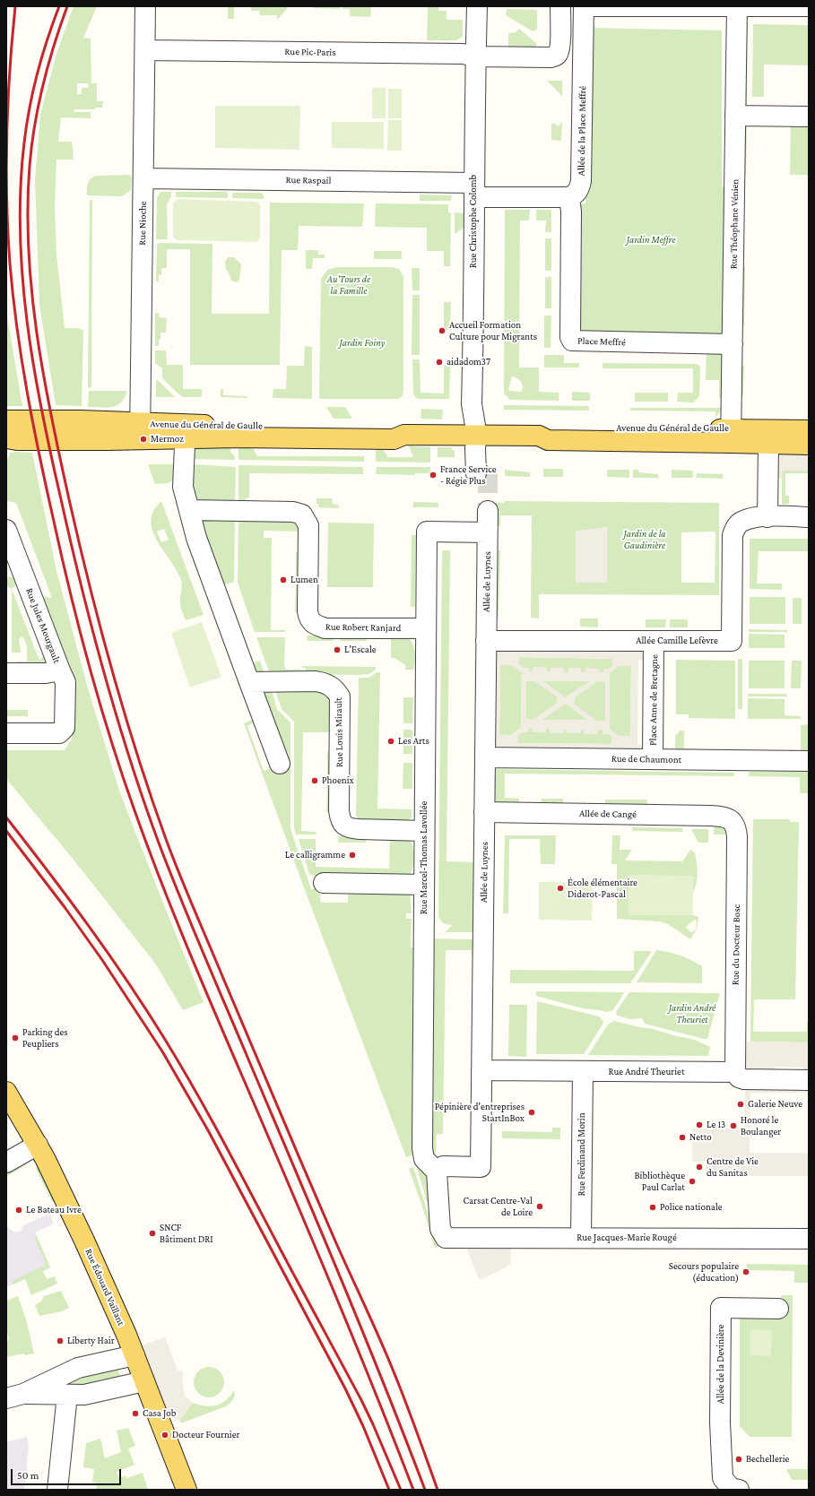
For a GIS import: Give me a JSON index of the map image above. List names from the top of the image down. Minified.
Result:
{"streets":{"main road":["Avenue du Général de Gaulle","Rue Édouard Vaillant"],"street":["Rue Pic-Paris","Allée de la Place Meffré","Rue Raspail","Rue Christophe Colomb","Rue Nioche","Rue Théophane Vénien","Place Meffré","Allée de Luynes","Rue Jules Mourgault","Rue Robert Ranjard","Allée Camille Lefèvre","Place Anne de Bretagne","Rue Louis Mirault","Rue de Chaumont","Allée de Cangé","Rue Marcel-Thomas Lavollée","Rue du Docteur Bosc","Rue André Theuriet","Rue Ferdinand Morin","Rue Jacques-Marie Rougé","Allée de la Devinière"]},"crossings":[["Rue Pic-Paris","Rue Christophe Colomb"],["Rue Pic-Paris","Rue Nioche"],["Allée de la Place Meffré","Place Meffré"],["Rue Raspail","Rue Christophe Colomb"],["Rue Raspail","Rue Nioche"],["Rue Christophe Colomb","Avenue du Général de Gaulle"],["Rue Nioche","Avenue du Général de Gaulle"],["Rue Théophane Vénien","Place Meffré"],["Rue Théophane Vénien","Avenue du Général de Gaulle"],["Allée de Luynes","Allée Camille Lefèvre"],["Allée de Luynes","Rue de Chaumont"],["Allée de Luynes","Allée de Cangé"],["Allée de Luynes","Rue Marcel-Thomas Lavollée"],["Allée de Luynes","Rue André Theuriet"],["Allée de Luynes","Rue Jacques-Marie Rougé"],["Rue Robert Ranjard","Rue Marcel-Thomas Lavollée"],["Allée Camille Lefèvre","Place Anne de Bretagne"],["Place Anne de Bretagne","Rue de Chaumont"],["Rue Louis Mirault","Rue Marcel-Thomas Lavollée"],["Allée de Cangé","Rue du Docteur Bosc"],["Rue Marcel-Thomas Lavollée","Rue Jacques-Marie Rougé"],["Rue du Docteur Bosc","Rue André Theuriet"],["Rue André Theuriet","Rue Ferdinand Morin"],["Rue Ferdinand Morin","Rue Jacques-Marie Rougé"]],"parks":["Jardin Meffre","Au'Tours de la Famille","Jardin Foiny","Jardin de la Gaudinière","Jardin André Theuriet"],"places":["Accueil Formation Culture pour Migrants","aidadom37","Mermoz","France Service - Régie Plus","Lumen","L'Escale","Les Arts","Phoenix","Le calligramme","École élémentaire Diderot-Pascal","Parking des Peupliers","Galerie Neuve","Pépinière d'entreprises StartInBox","Le 13","Honoré le Boulanger","Netto","Centre de Vie du Sanitas","Bibliothèque Paul Carlat","Carsat Centre-Val de Loire","Police nationale","Le Bateau Ivre","SNCF Bâtiment DRI","Secours populaire (éducation)","Liberty Hair","Casa Job","Docteur Fournier","Bechellerie"],"scale_bar":"50 m"}
